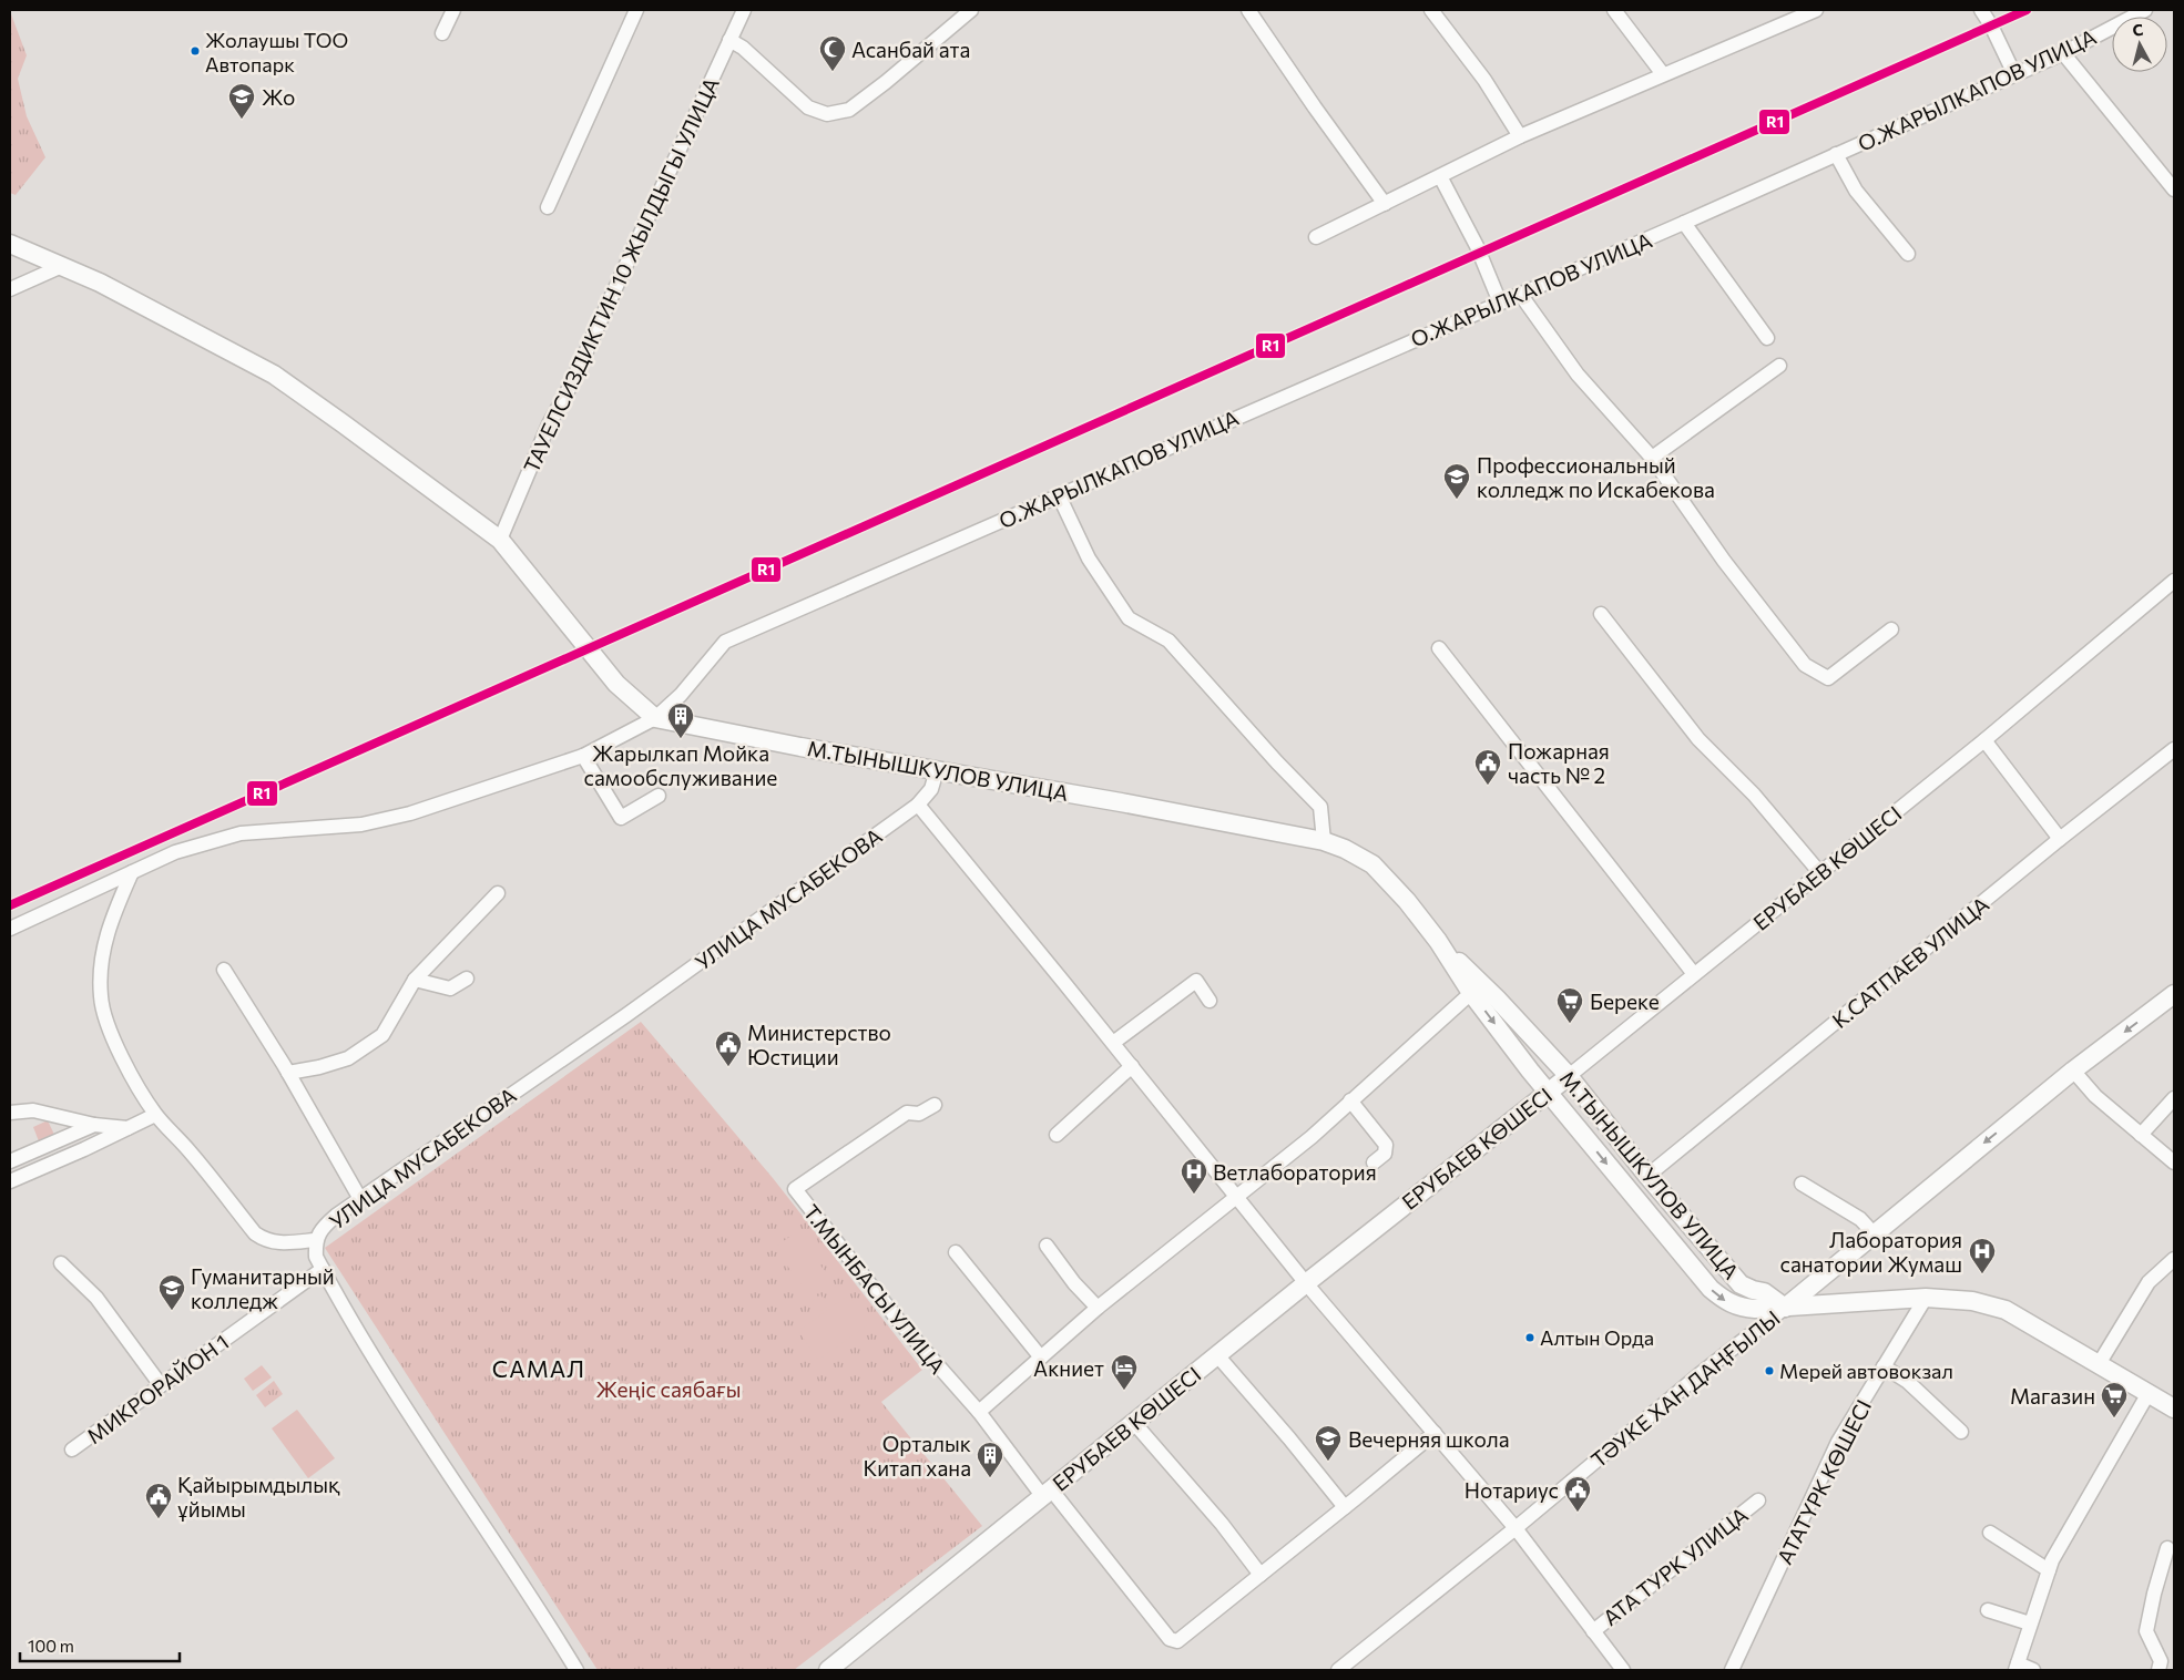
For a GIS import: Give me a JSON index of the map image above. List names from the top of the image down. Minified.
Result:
{"streets":{"main road":["М.ТЫНЫШКУЛОВ УЛИЦА","ЕРУБАЕВ КӨШЕСІ","ТӘУКЕ ХАН ДАҢҒЫЛЫ"],"street":["О.ЖАРЫЛКАПОВ УЛИЦА","ТАУЕЛСИЗДИКТИН 10 ЖЫЛДЫГЫ УЛИЦА","УЛИЦА МУСАБЕКОВА","К.САТПАЕВ УЛИЦА","Т.МЫНБАСЫ УЛИЦА","МИКРОРАЙОН 1","АТАТҮРК КӨШЕСІ","АТА ТУРК УЛИЦА"]},"crossings":[["О.ЖАРЫЛКАПОВ УЛИЦА","М.ТЫНЫШКУЛОВ УЛИЦА"],["М.ТЫНЫШКУЛОВ УЛИЦА","ЕРУБАЕВ КӨШЕСІ"],["М.ТЫНЫШКУЛОВ УЛИЦА","К.САТПАЕВ УЛИЦА"],["М.ТЫНЫШКУЛОВ УЛИЦА","ТӘУКЕ ХАН ДАҢҒЫЛЫ"],["ЕРУБАЕВ КӨШЕСІ","Т.МЫНБАСЫ УЛИЦА"],["УЛИЦА МУСАБЕКОВА","МИКРОРАЙОН 1"],["ТӘУКЕ ХАН ДАҢҒЫЛЫ","АТАТҮРК КӨШЕСІ"]],"districts":["САМАЛ"],"parks":["Жеңіс саябағы"],"places":{"other":["Жолаушы ТОО Автопарк","Алтын Орда","Мерей автовокзал"],"mosque":["Асанбай ата"],"school or university":["Жо","Профессиональный колледж по Искабекова","Гуманитарный колледж","Вечерняя школа"],"building":["Жарылкап Мойка самообслуживание","Орталык Китап хана"],"public building":["Пожарная часть № 2","Министерство Юстиции","Нотариус","Қайырымдылық ұйымы"],"supermarket":["Береке","Магазин"],"hospital":["Ветлаборатория","Лаборатория санатории Жумаш"],"hotel":["Акниет"]},"lines":["transit line R1"],"scale_bar":"100 m","north":"top"}
